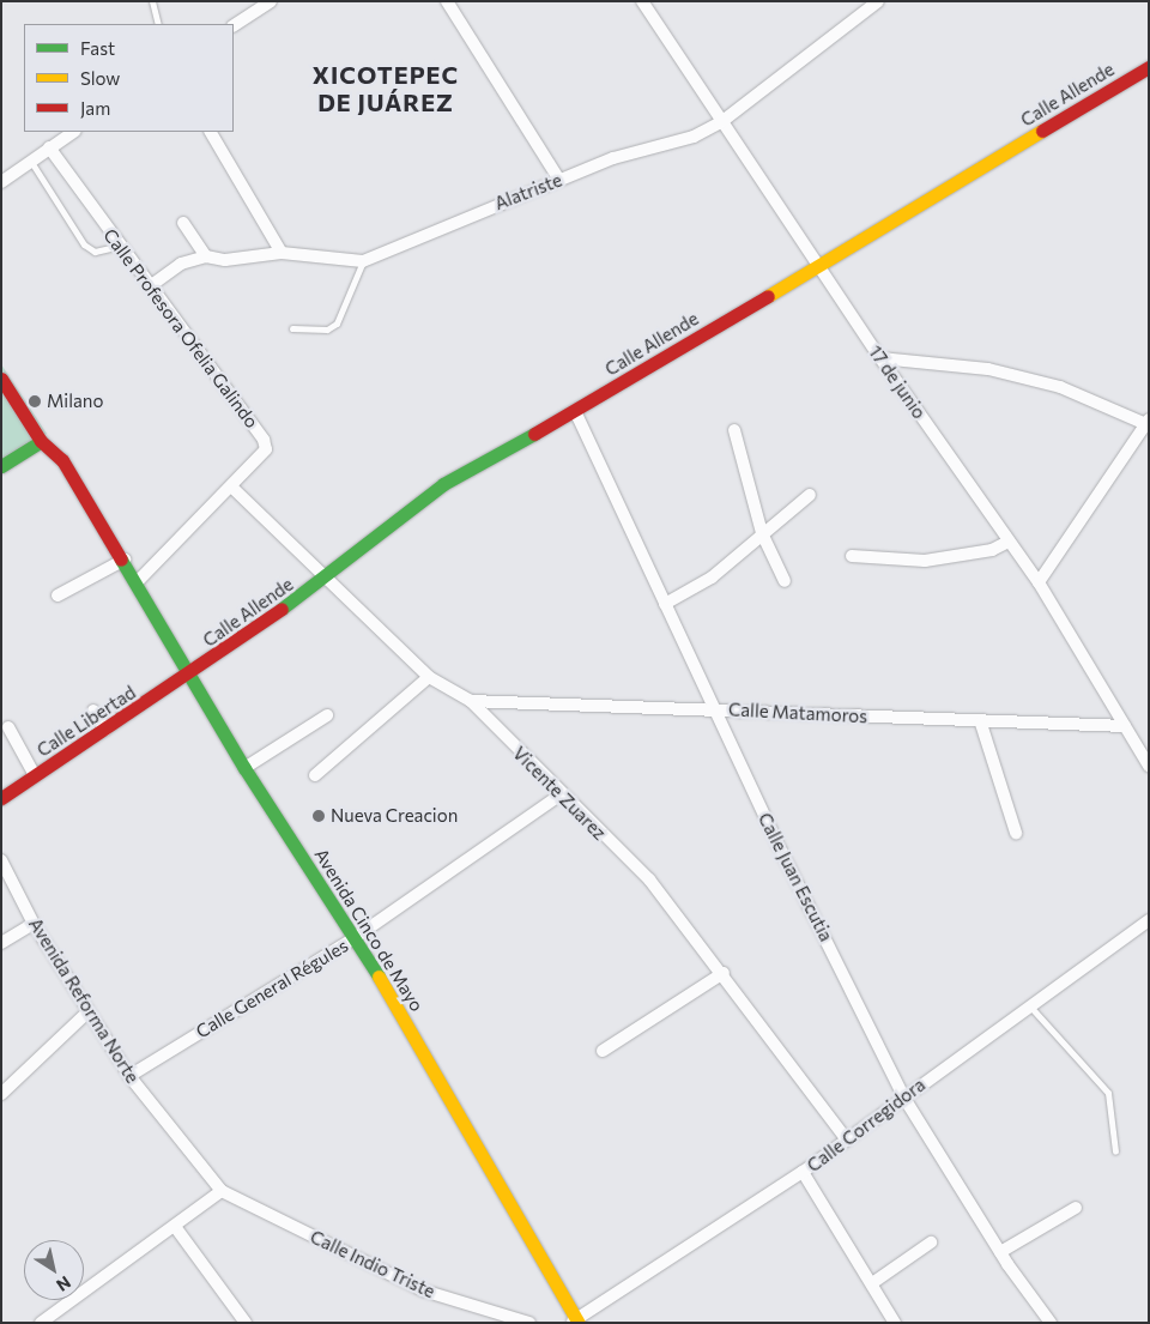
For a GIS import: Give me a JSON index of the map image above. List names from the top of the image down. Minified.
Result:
{"streets":{"street":["Calle Allende","Alatriste","Calle Profesora Ofelia Galindo","17 de junio","Calle Matamoros","Calle Libertad","Vicente Zuarez","Calle Juan Escutia","Avenida Cinco de Mayo","Calle General Régules","Avenida Reforma Norte","Calle Corregidora","Calle Indio Triste"]},"crossings":[["Calle Allende","17 de junio"],["Calle Allende","Calle Libertad"],["Calle Allende","Vicente Zuarez"],["Calle Allende","Calle Juan Escutia"],["Calle Allende","Avenida Cinco de Mayo"],["Alatriste","Calle Profesora Ofelia Galindo"],["Alatriste","17 de junio"],["Calle Profesora Ofelia Galindo","Vicente Zuarez"],["Calle Profesora Ofelia Galindo","Avenida Cinco de Mayo"],["17 de junio","Calle Matamoros"],["Calle Matamoros","Vicente Zuarez"],["Calle Matamoros","Calle Juan Escutia"],["Calle Libertad","Avenida Cinco de Mayo"],["Vicente Zuarez","Calle General Régules"],["Vicente Zuarez","Calle Corregidora"],["Calle Juan Escutia","Calle Corregidora"],["Avenida Cinco de Mayo","Calle General Régules"],["Avenida Cinco de Mayo","Calle Corregidora"],["Calle General Régules","Avenida Reforma Norte"],["Avenida Reforma Norte","Calle Indio Triste"]],"districts":["XICOTEPEC DE JUÁREZ"],"places":["Milano","Nueva Creacion"],"legend":["Fast","Slow","Jam"],"north":"bottom right"}
